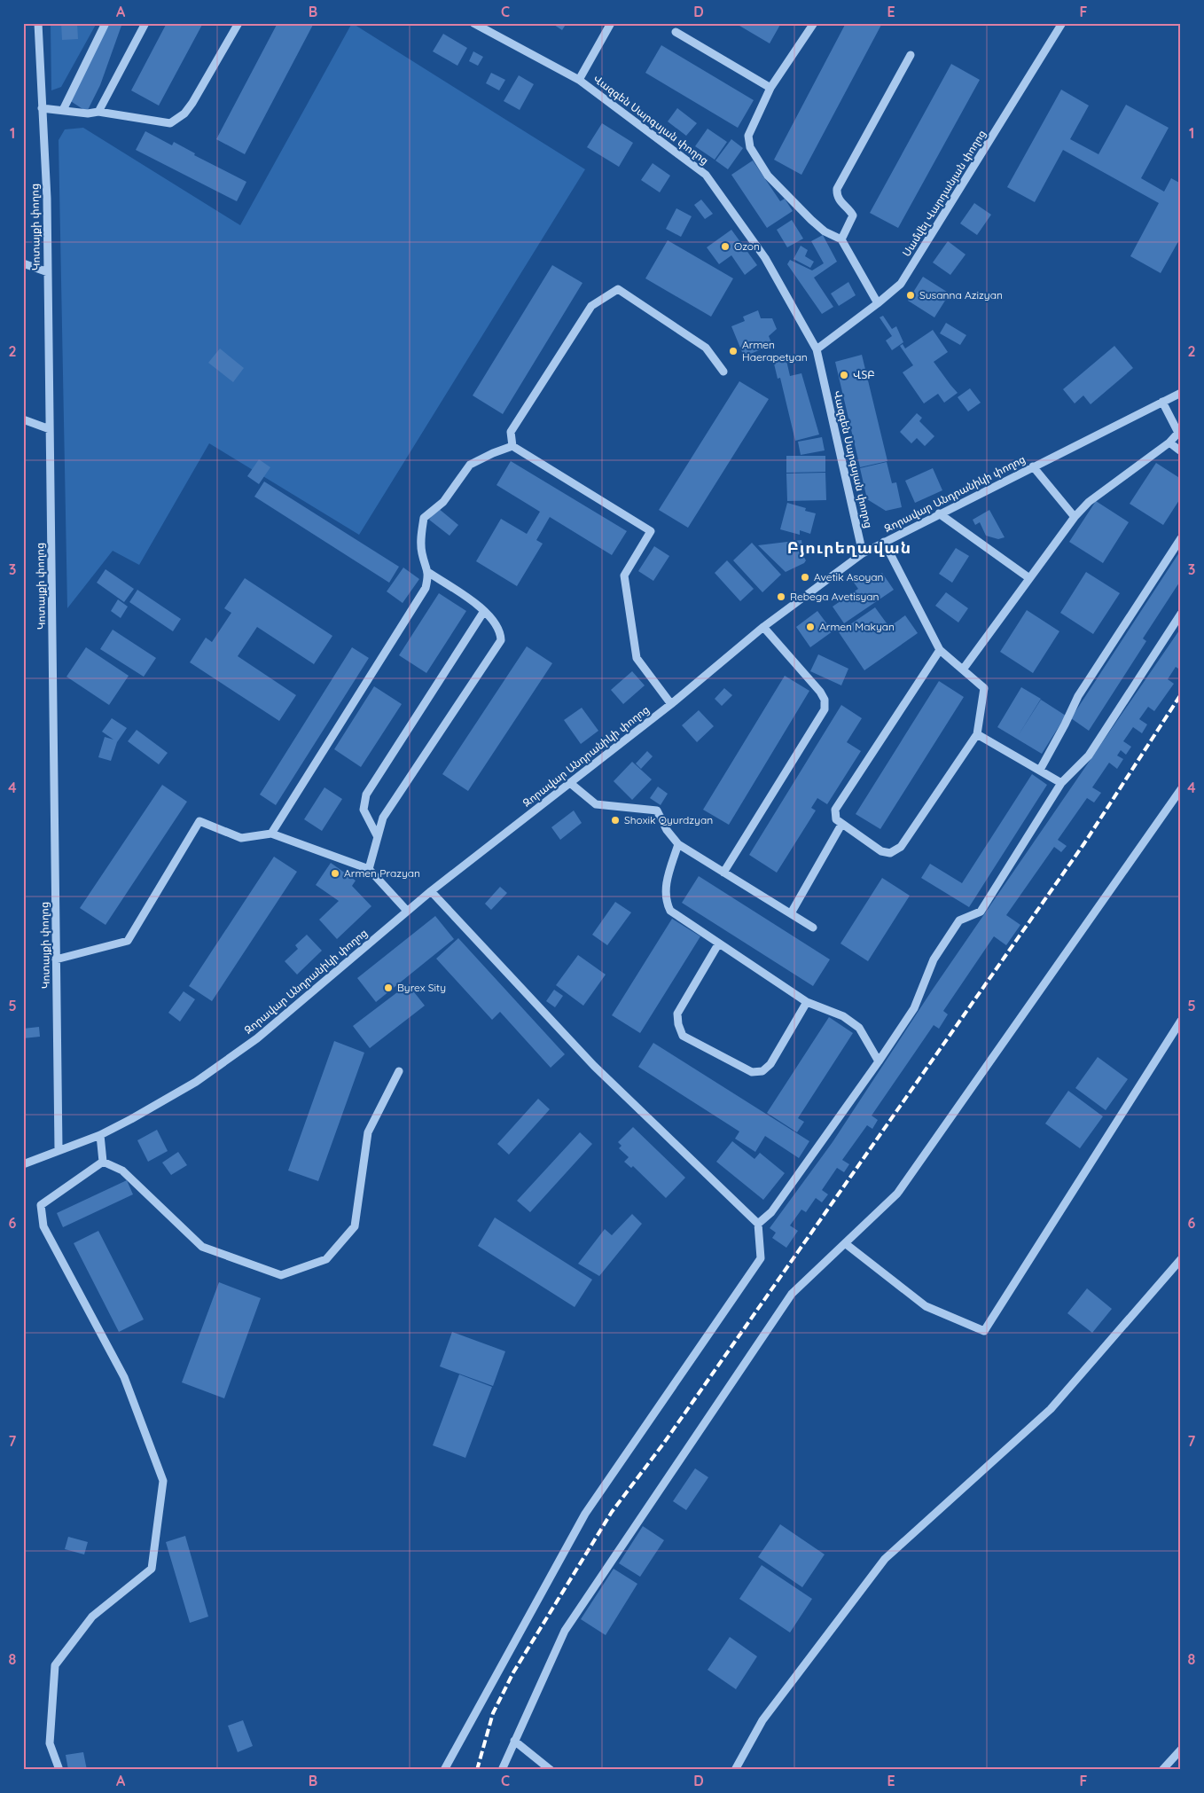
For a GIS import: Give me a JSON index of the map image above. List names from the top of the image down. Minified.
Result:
{"streets":{"street":["Վազգեն Սարգսյան փողոց","Սամվել Վարդանյան փողոց","Կոտայքի փողոց","Զորավար Անդրանիկի փողոց"]},"crossings":[["Վազգեն Սարգսյան փողոց","Սամվել Վարդանյան փողոց"],["Վազգեն Սարգսյան փողոց","Զորավար Անդրանիկի փողոց"],["Կոտայքի փողոց","Զորավար Անդրանիկի փողոց"]],"districts":["Բյուրեղավան"],"places":["Ozon","Susanna Azizyan","Armen Haerapetyan","ՎՏԲ","Avetik Asoyan","Rebega Avetisyan","Armen Makyan","Shoxik Qyurdzyan","Armen Prazyan","Byrex Sity"],"grid":{"columns":["A","B","C","D","E","F"],"rows":["1","2","3","4","5","6","7","8"]}}
